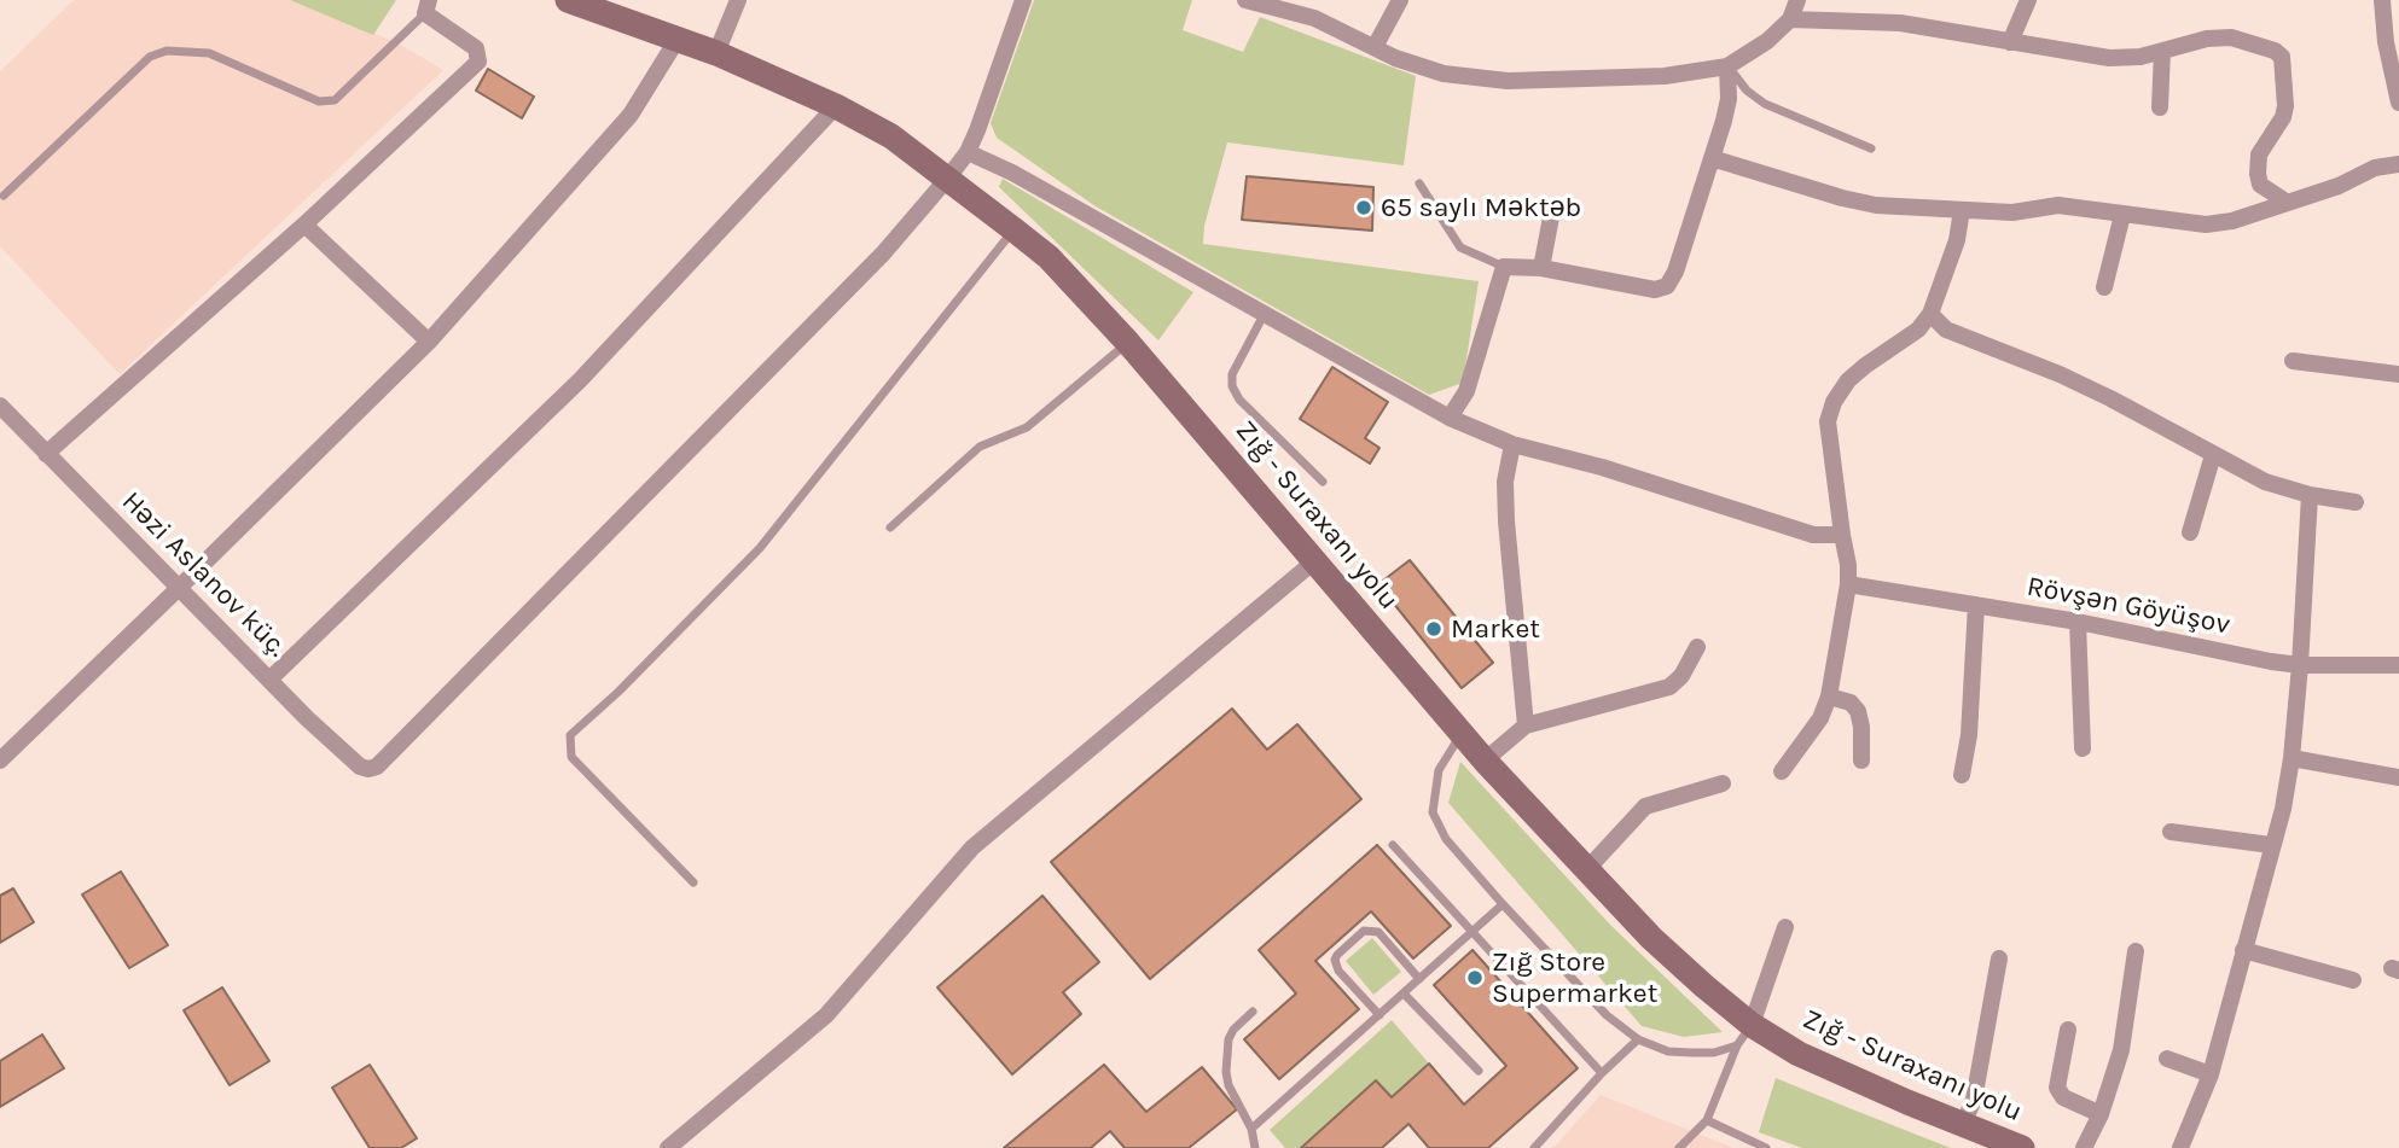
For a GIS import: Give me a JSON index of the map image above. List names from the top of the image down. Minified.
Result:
{"streets":{"main road":["Zığ - Suraxanı yolu"],"street":["Həzi Aslanov küç.","Rövşən Göyüşov"]},"crossings":[["Zığ - Suraxanı yolu","Həzi Aslanov küç."]],"places":["65 saylı Məktəb","Market","Zığ Store Supermarket"]}
